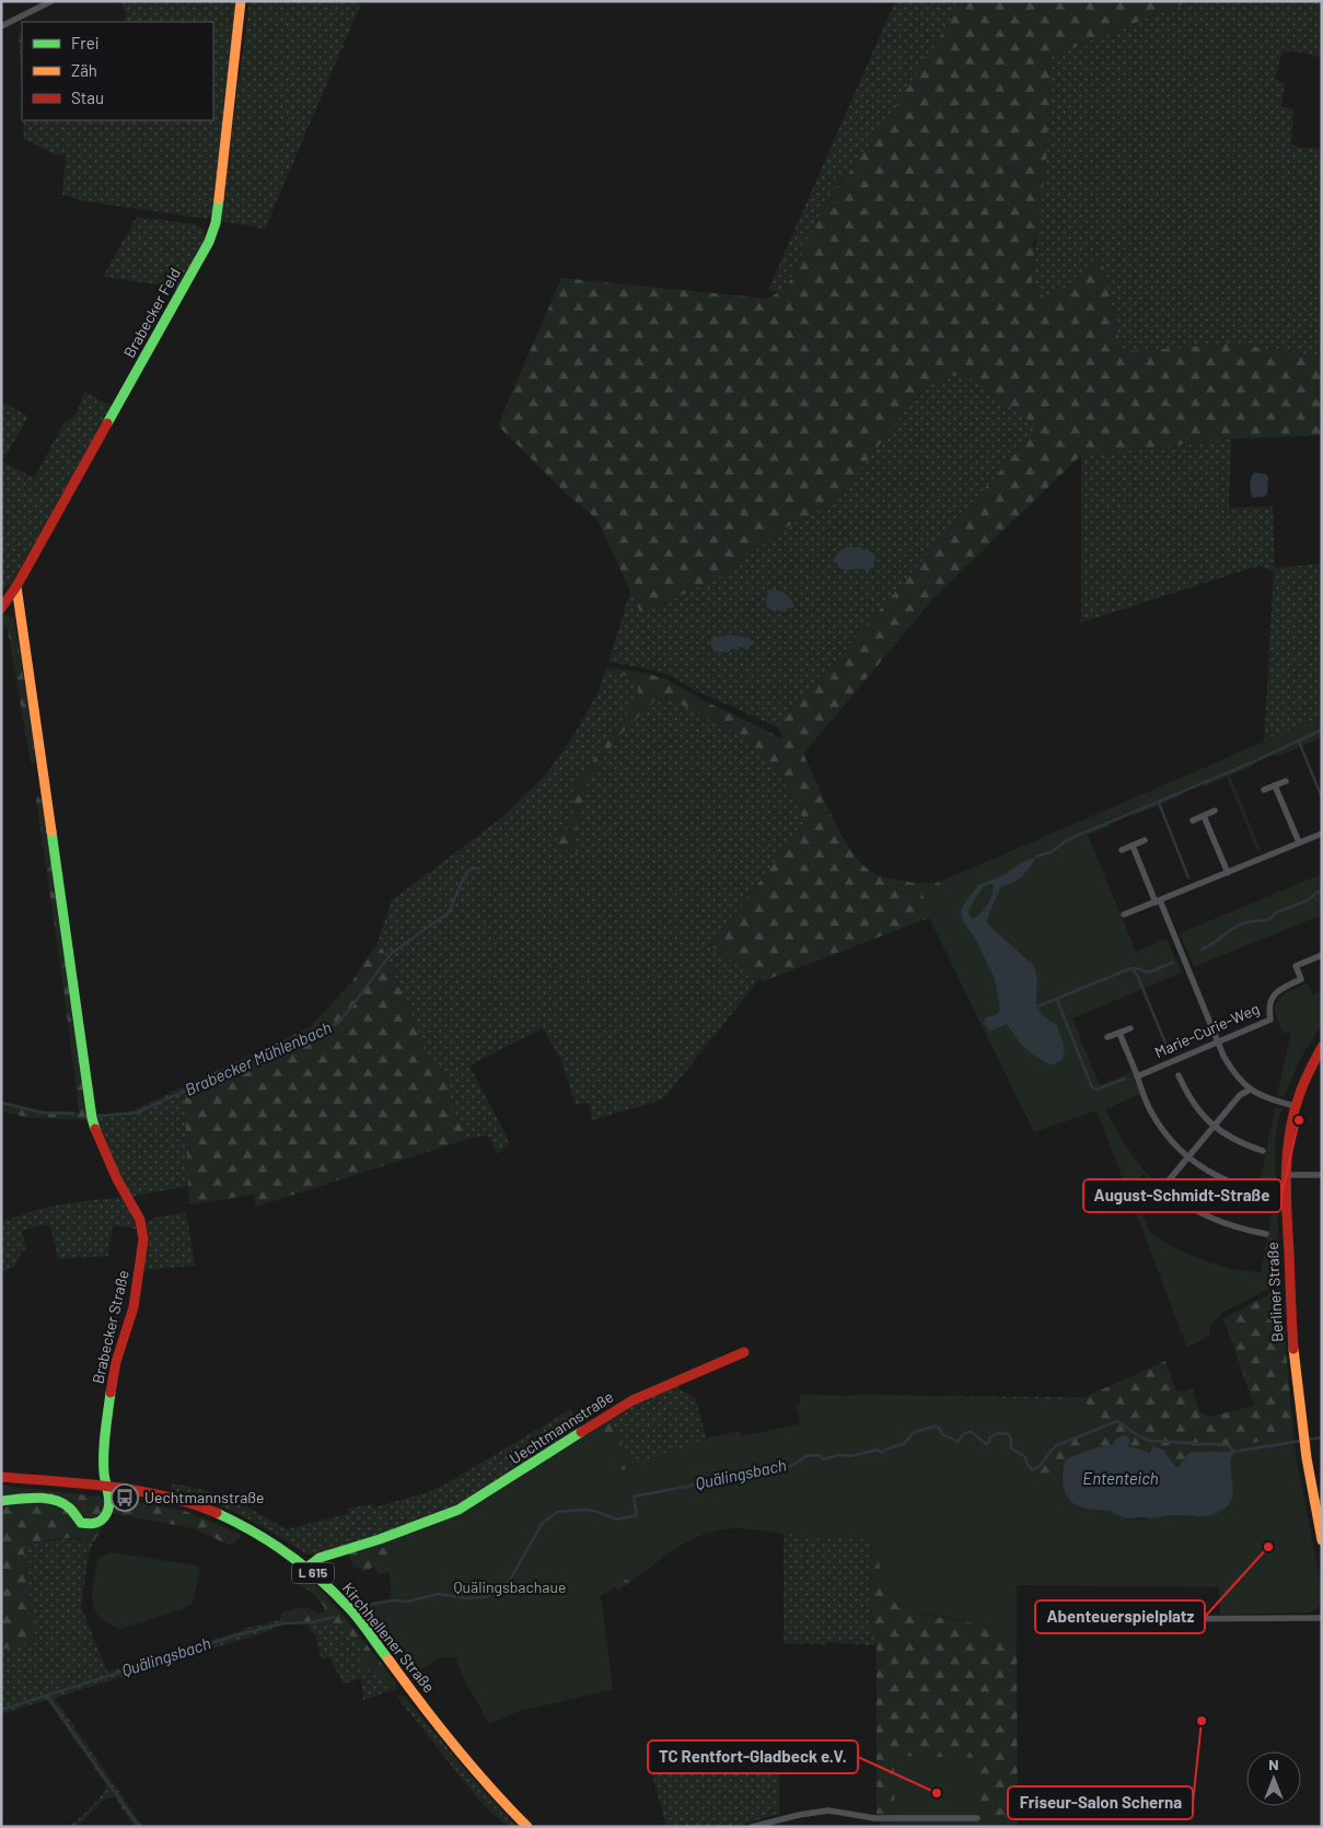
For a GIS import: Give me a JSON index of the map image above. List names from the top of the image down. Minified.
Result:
{"streets":{"street":["Brabecker Feld","Marie-Curie-Weg","Berliner Straße","Brabecker Straße","Uechtmannstraße","L 615","Kirchhellener Straße"]},"crossings":[["Brabecker Feld","Brabecker Straße"],["Brabecker Straße","Kirchhellener Straße"],["Uechtmannstraße","Kirchhellener Straße"]],"water":["Brabecker Mühlenbach","Quälingsbach","Ententeich"],"parks":["Quälingsbachaue"],"places":{"other":["August-Schmidt-Straße","Abenteuerspielplatz","Friseur-Salon Scherna","TC Rentfort-Gladbeck e.V."],"bus stop":["Uechtmannstraße"]},"legend":["Frei","Zäh","Stau"],"north":"top"}
